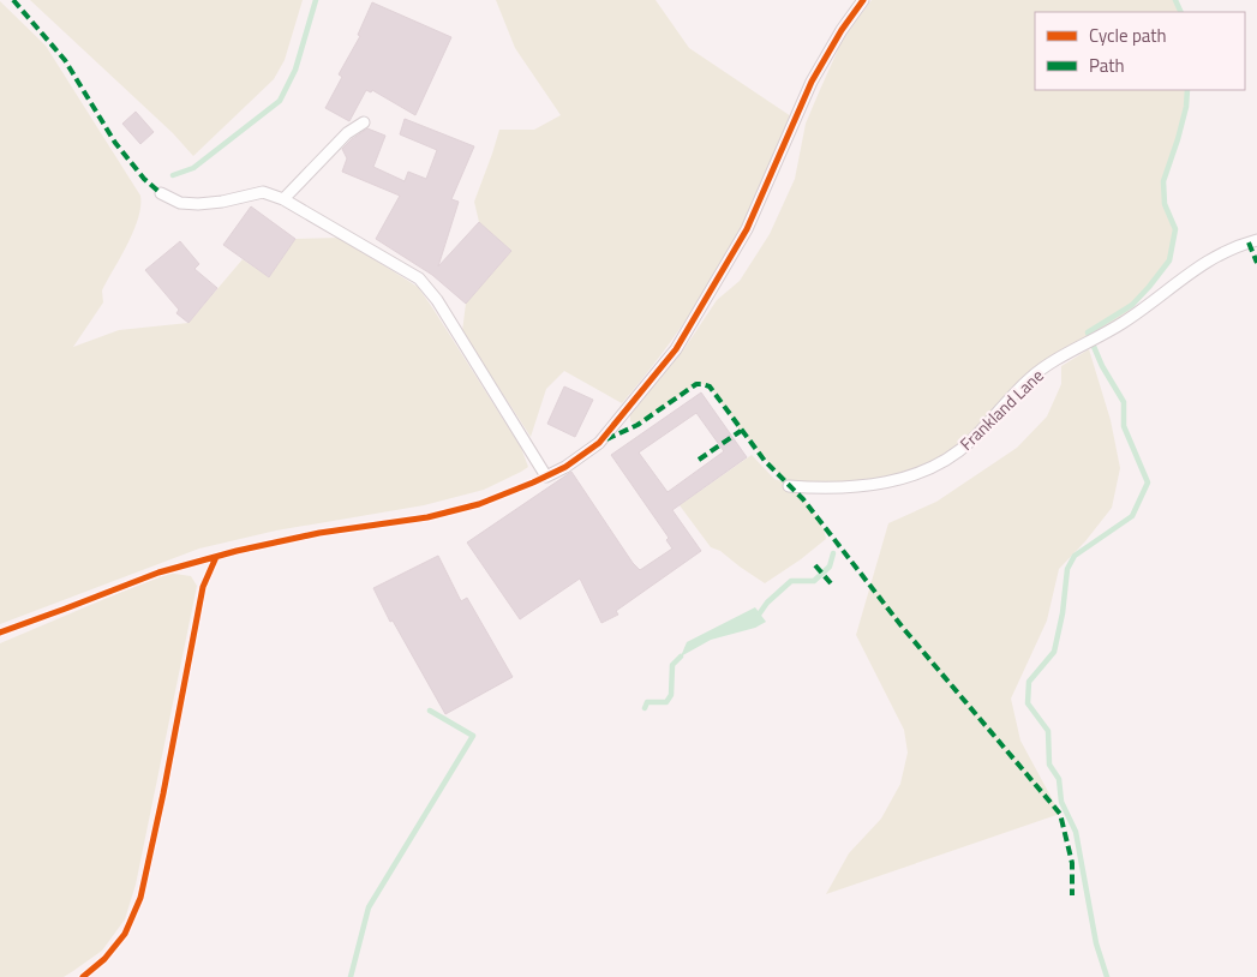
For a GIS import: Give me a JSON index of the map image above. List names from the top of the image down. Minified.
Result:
{"streets":{"lane":["Frankland Lane"]},"legend":["Cycle path","Path"]}
